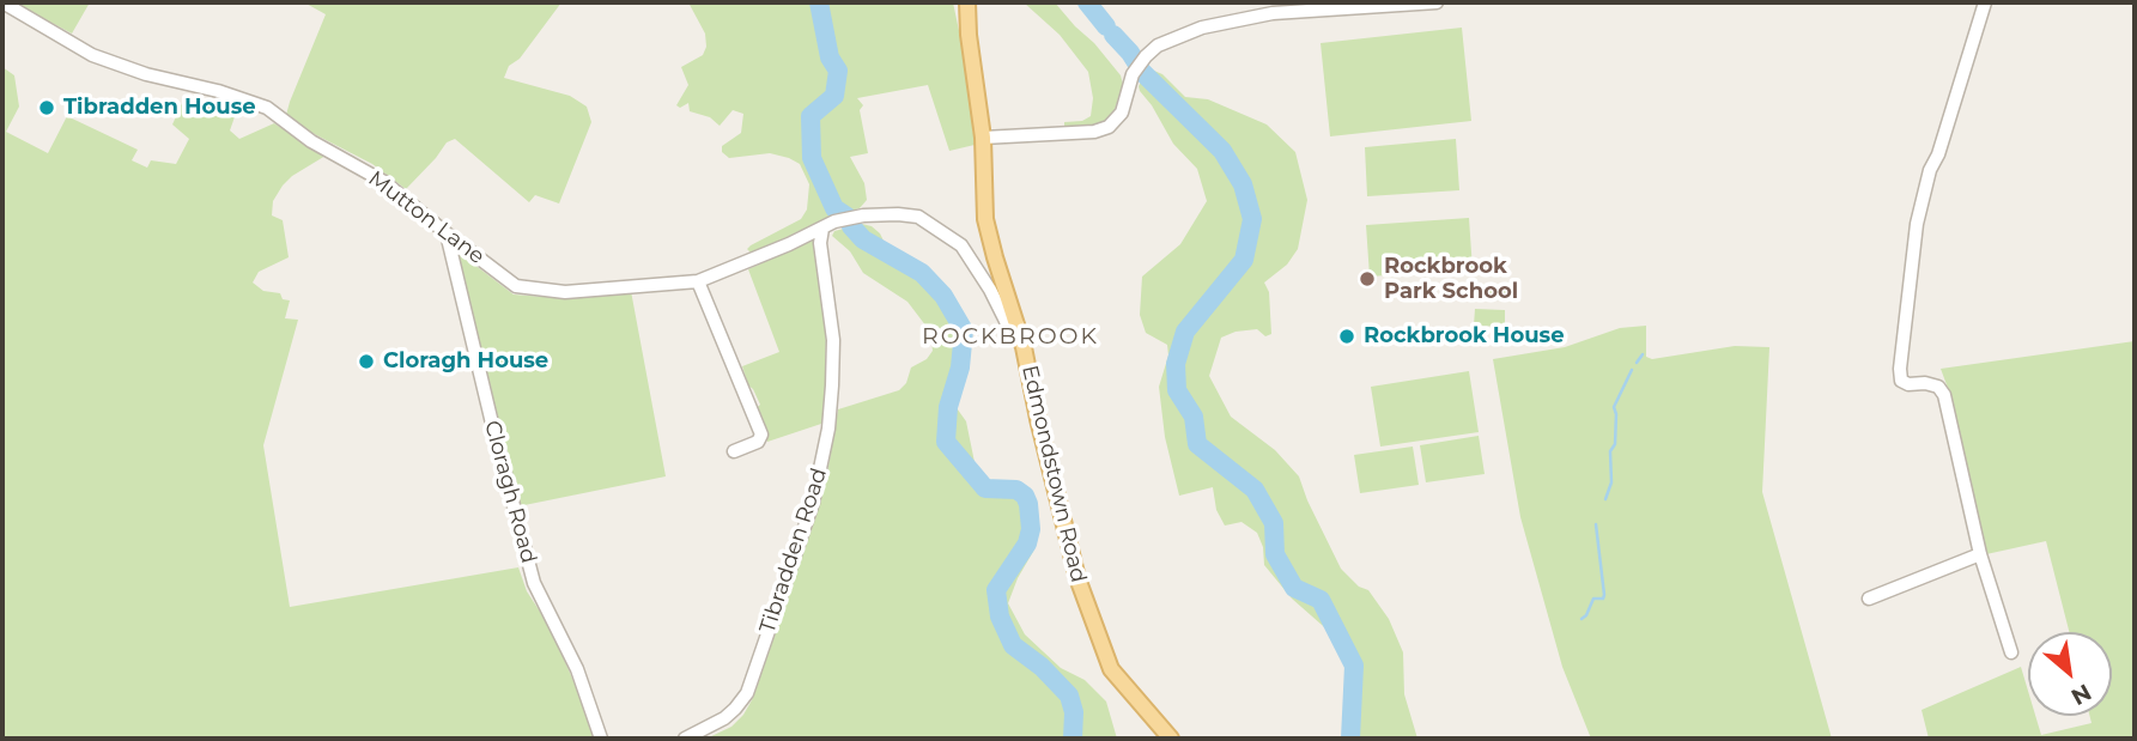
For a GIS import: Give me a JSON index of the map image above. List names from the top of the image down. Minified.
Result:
{"streets":{"main road":["Edmondstown Road"],"street":["Mutton Lane","Cloragh Road","Tibradden Road"]},"crossings":[["Mutton Lane","Cloragh Road"],["Mutton Lane","Tibradden Road"]],"districts":["ROCKBROOK"],"places":["Tibradden House","Rockbrook Park School","Rockbrook House","Cloragh House"],"north":"bottom right"}
